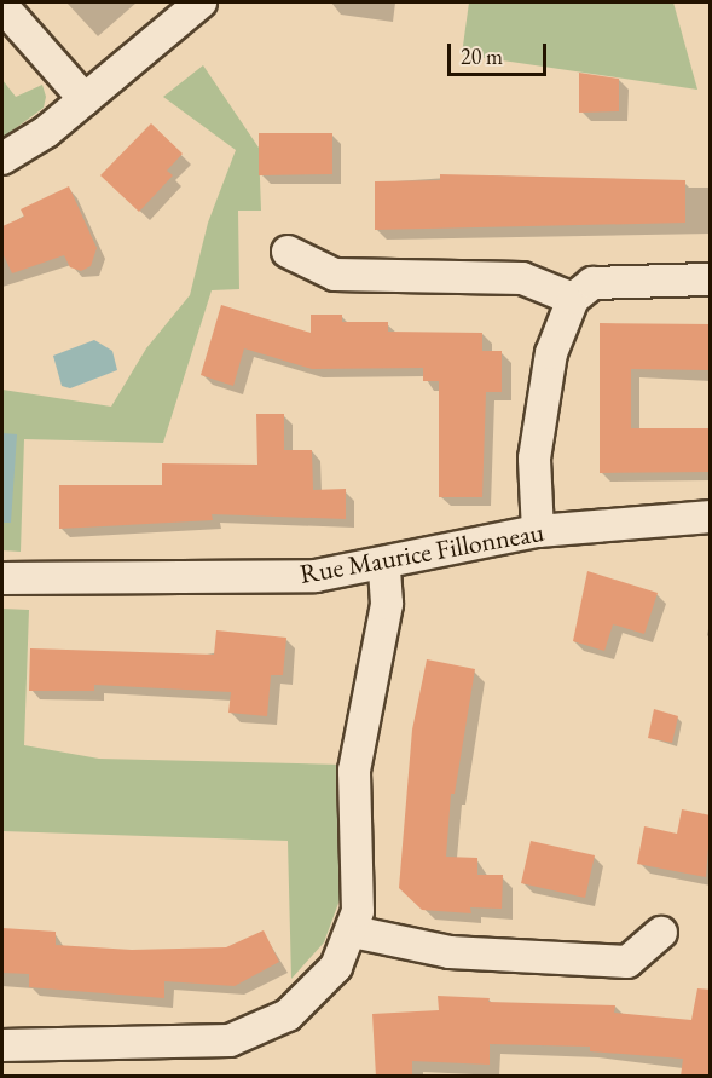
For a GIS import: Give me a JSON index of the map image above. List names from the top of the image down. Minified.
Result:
{"streets":{"street":["Rue Maurice Fillonneau"]},"scale_bar":"20 m"}
